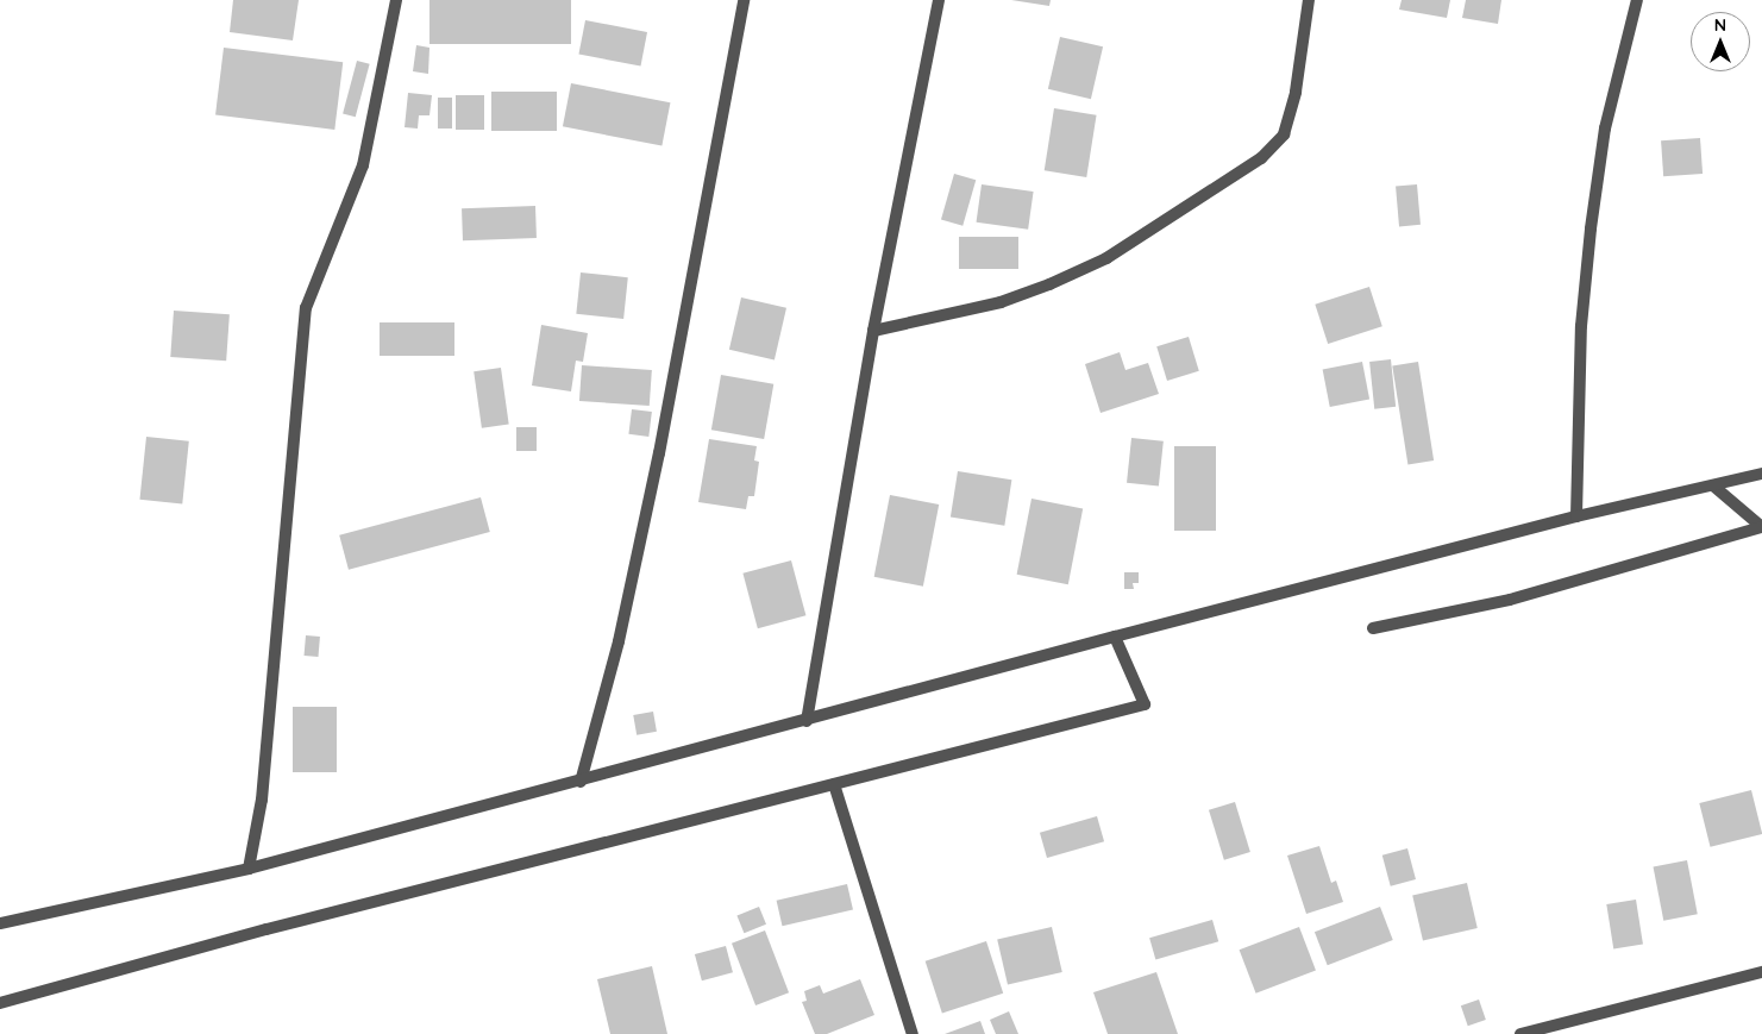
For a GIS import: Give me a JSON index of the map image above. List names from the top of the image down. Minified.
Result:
{"north":"top"}
